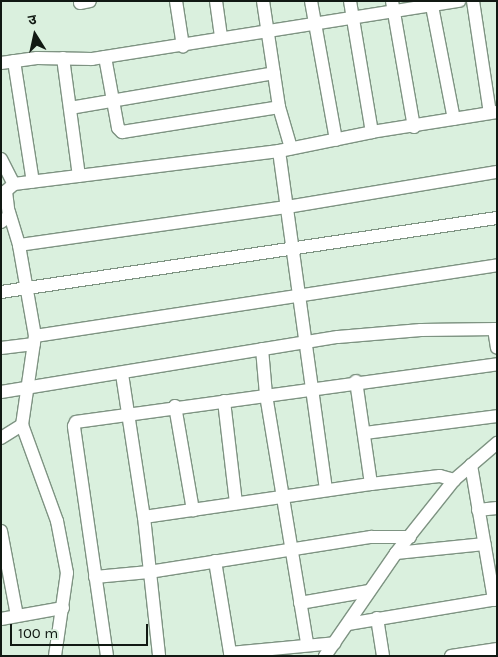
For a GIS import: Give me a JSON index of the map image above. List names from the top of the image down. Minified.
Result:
{"scale_bar":"100 m","north":"top"}
